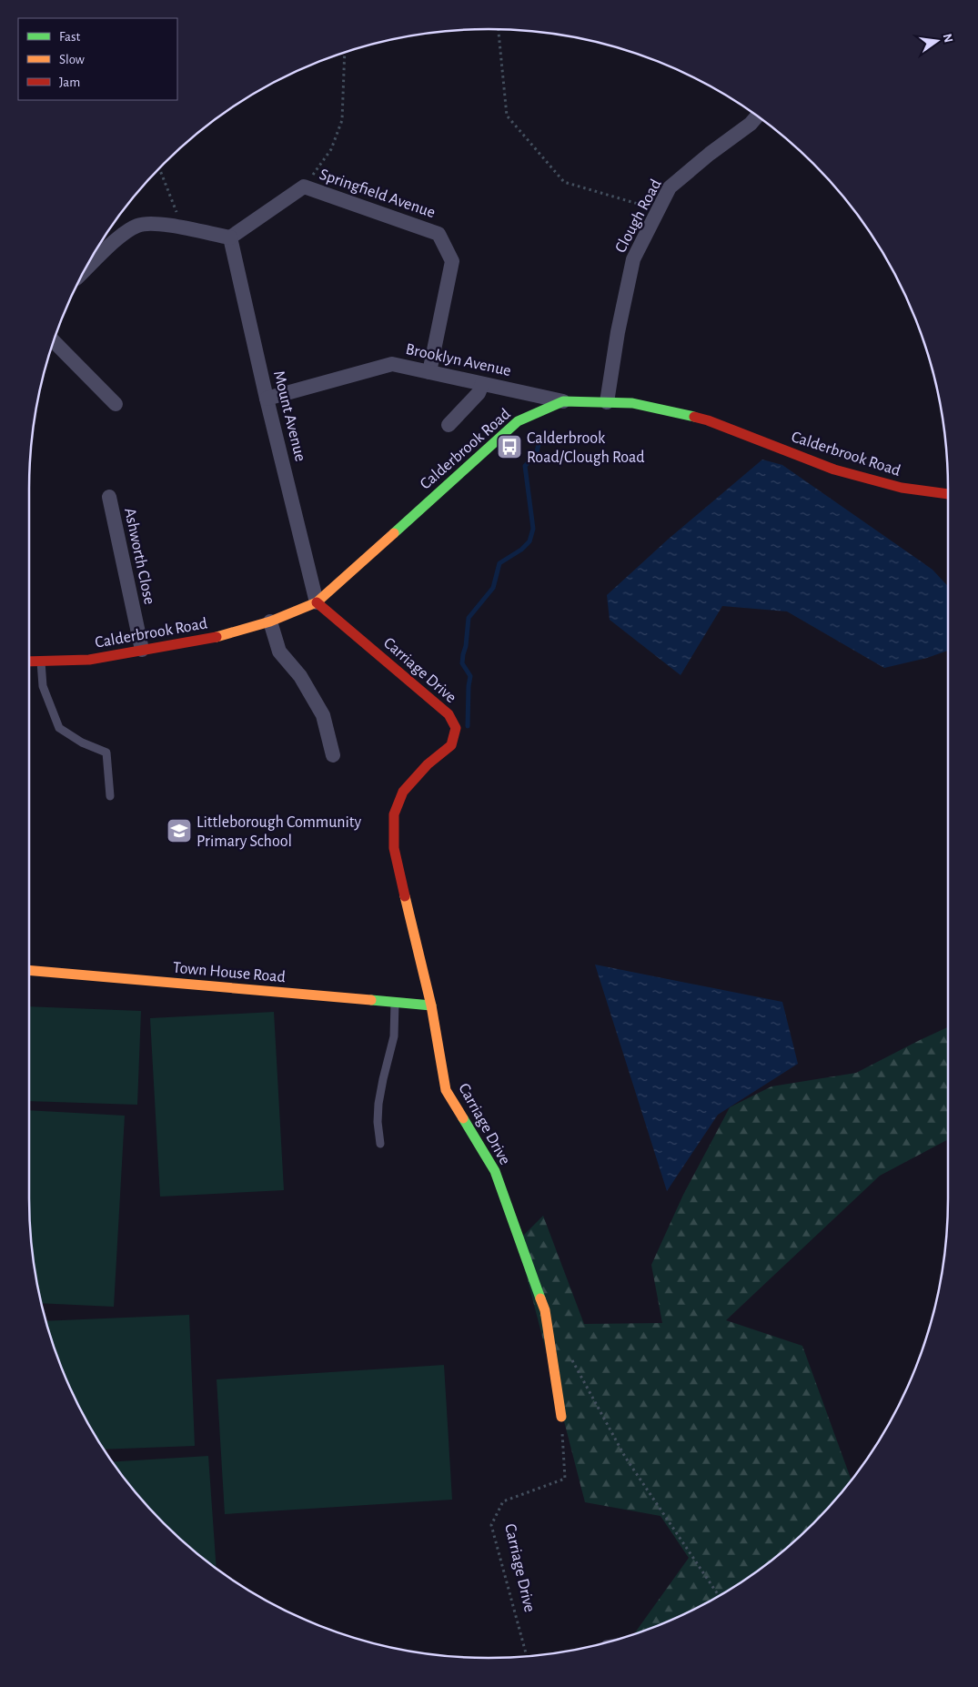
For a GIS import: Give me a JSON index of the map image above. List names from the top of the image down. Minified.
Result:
{"streets":{"street":["Springfield Avenue","Clough Road","Brooklyn Avenue","Mount Avenue","Calderbrook Road","Ashworth Close","Carriage Drive","Town House Road"]},"crossings":[["Springfield Avenue","Brooklyn Avenue"],["Springfield Avenue","Mount Avenue"],["Clough Road","Calderbrook Road"],["Brooklyn Avenue","Mount Avenue"],["Brooklyn Avenue","Calderbrook Road"],["Mount Avenue","Calderbrook Road"],["Mount Avenue","Carriage Drive"],["Calderbrook Road","Ashworth Close"],["Calderbrook Road","Carriage Drive"],["Carriage Drive","Town House Road"]],"places":{"bus stop":["Calderbrook Road/Clough Road"],"school or university":["Littleborough Community Primary School"]},"legend":["Fast","Slow","Jam"],"north":"right"}
